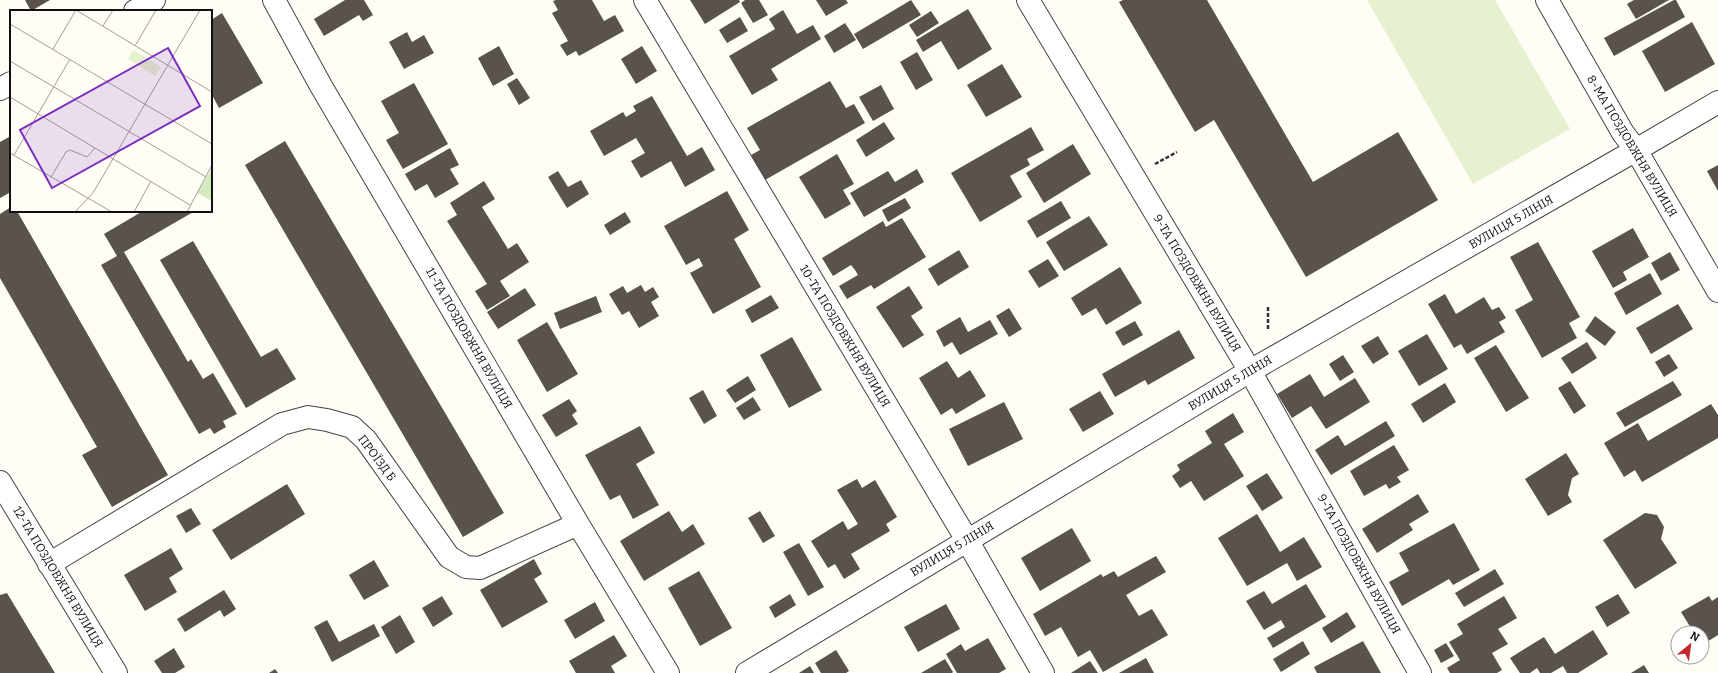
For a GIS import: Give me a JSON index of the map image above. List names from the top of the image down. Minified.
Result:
{"streets":{"street":["8-МА ПОЗДОВЖНЯ ВУЛИЦЯ","ВУЛИЦЯ 5 ЛІНІЯ","9-ТА ПОЗДОВЖНЯ ВУЛИЦЯ","10-ТА ПОЗДОВЖНЯ ВУЛИЦЯ","11-ТА ПОЗДОВЖНЯ ВУЛИЦЯ","ПРОЇЗД Б","12-ТА ПОЗДОВЖНЯ ВУЛИЦЯ"]},"crossings":[["8-МА ПОЗДОВЖНЯ ВУЛИЦЯ","ВУЛИЦЯ 5 ЛІНІЯ"],["ВУЛИЦЯ 5 ЛІНІЯ","9-ТА ПОЗДОВЖНЯ ВУЛИЦЯ"],["ВУЛИЦЯ 5 ЛІНІЯ","10-ТА ПОЗДОВЖНЯ ВУЛИЦЯ"],["11-ТА ПОЗДОВЖНЯ ВУЛИЦЯ","ПРОЇЗД Б"],["ПРОЇЗД Б","12-ТА ПОЗДОВЖНЯ ВУЛИЦЯ"]],"north":"top right"}
